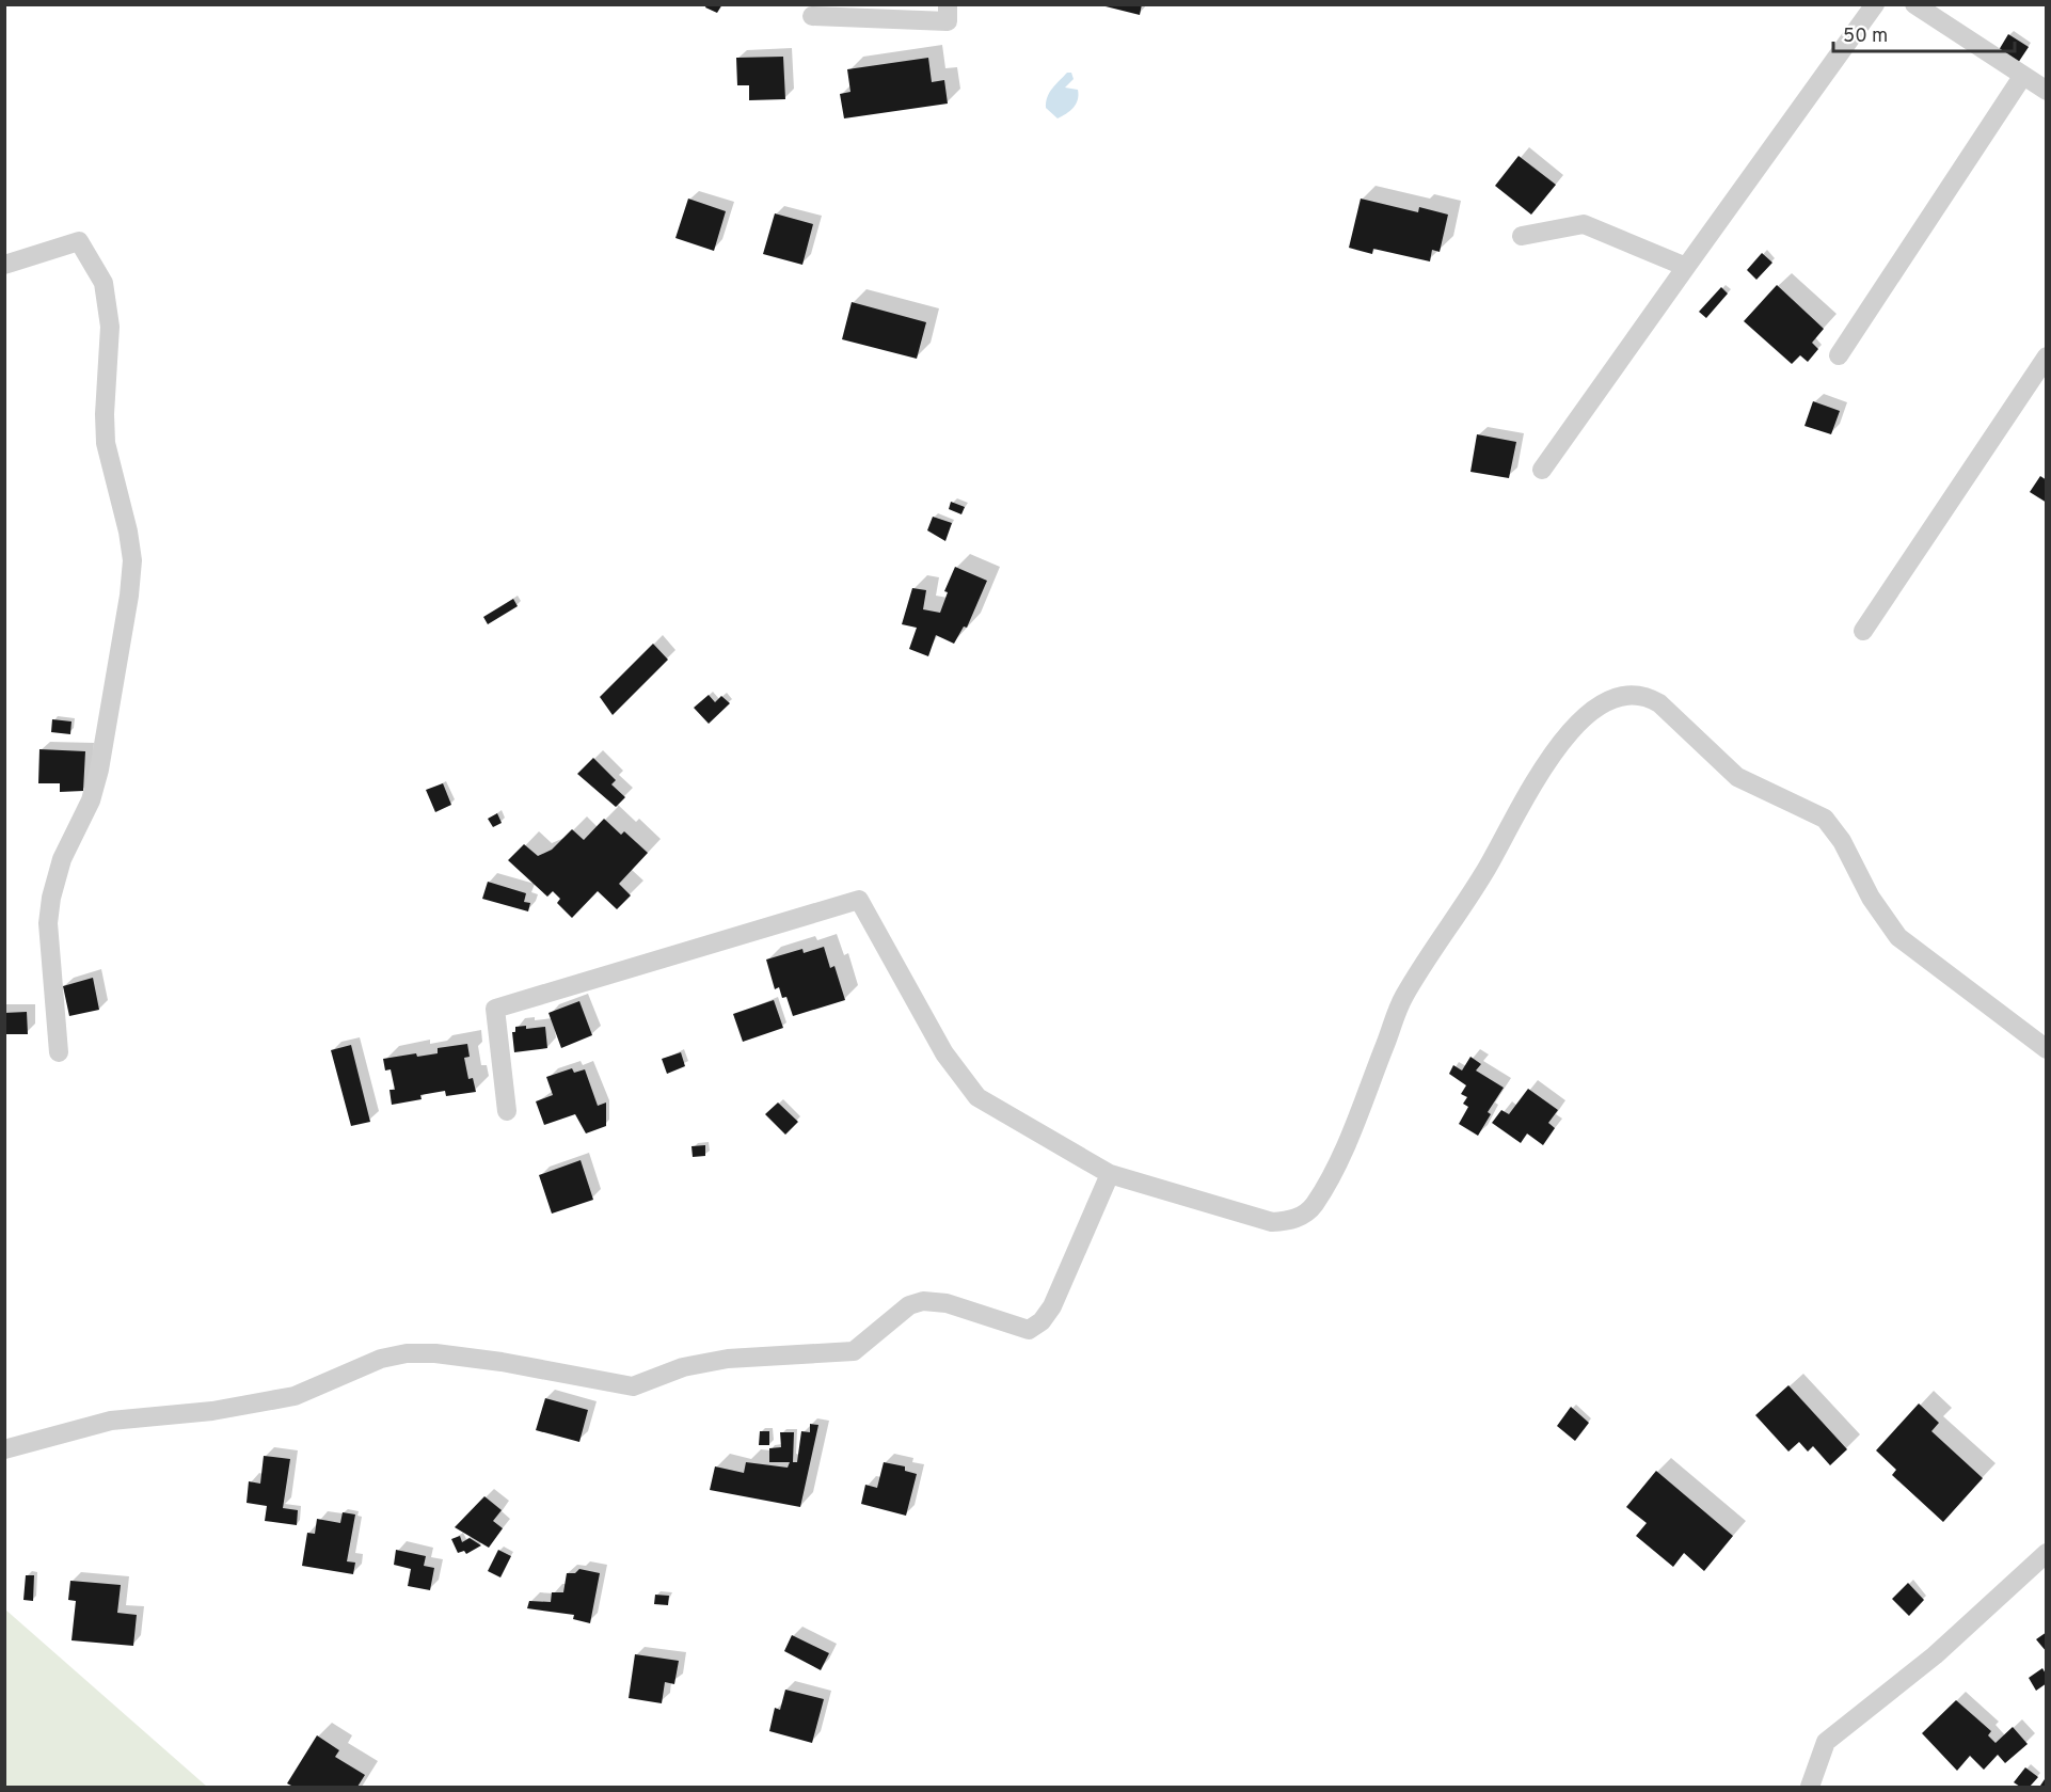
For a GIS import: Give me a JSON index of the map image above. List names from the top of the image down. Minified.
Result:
{"scale_bar":"50 m"}
